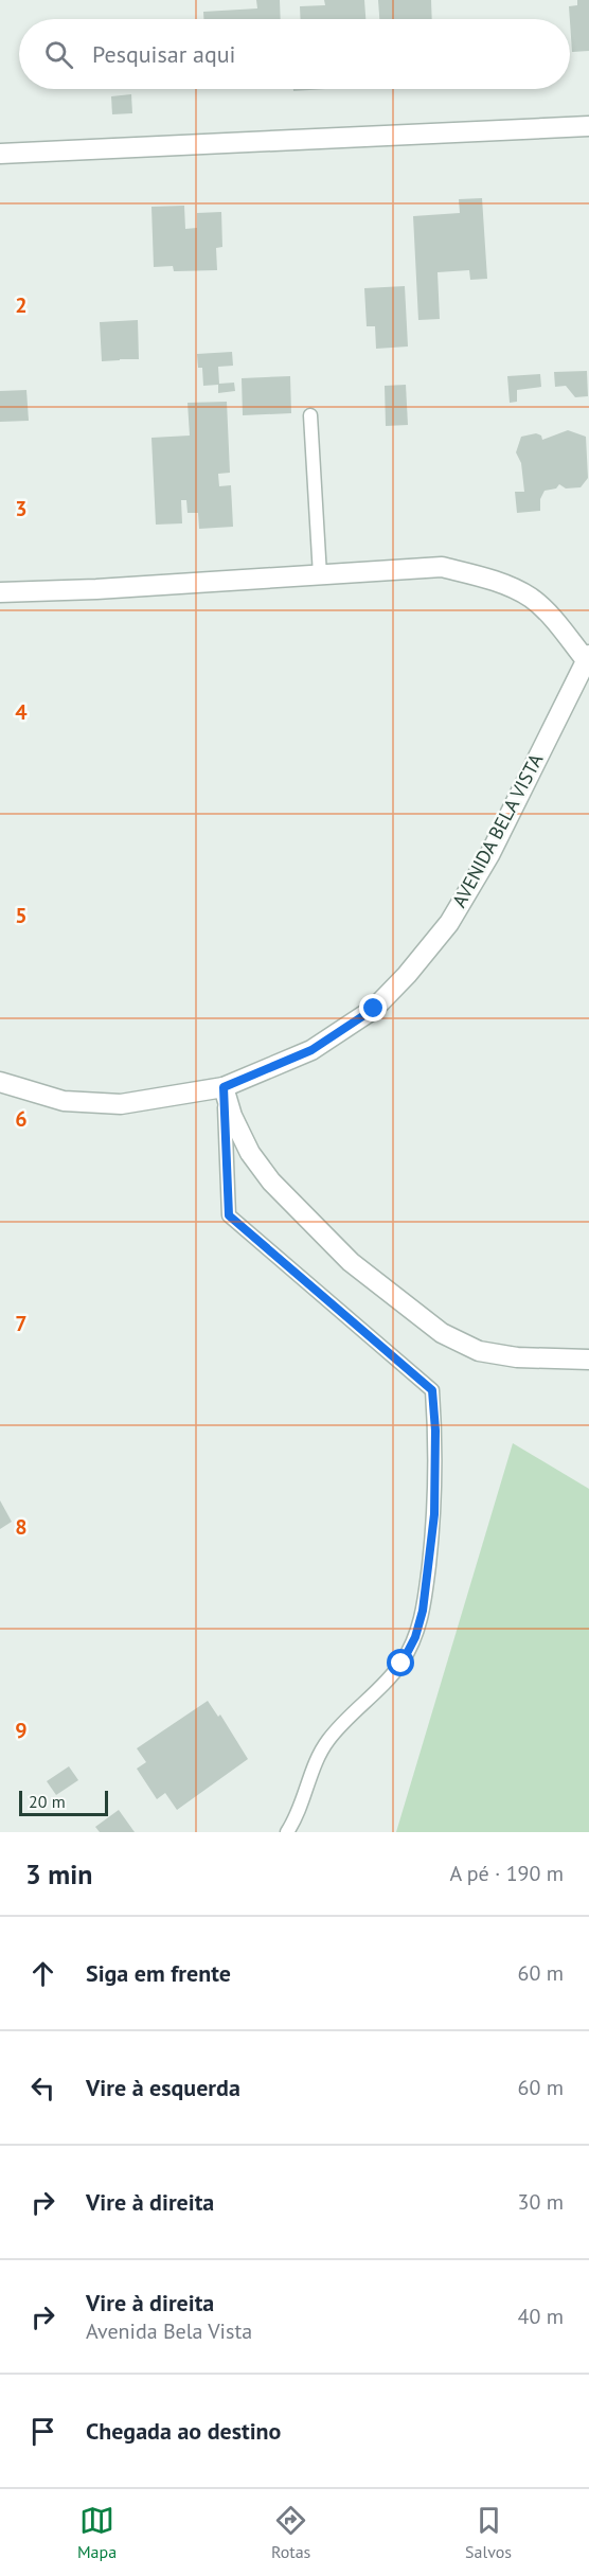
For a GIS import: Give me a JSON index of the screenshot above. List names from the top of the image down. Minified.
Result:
{"streets":{"street":["AVENIDA BELA VISTA"]},"scale_bar":"20 m","page":{"search":"Pesquisar aqui","scale":"20 m","heading":["3 min","A pé · 190 m"],"list":[["Siga em frente","60 m"],["Vire à esquerda","60 m"],["Vire à direita","30 m"],["Vire à direita","Avenida Bela Vista","40 m"],"Chegada ao destino"],"nav":["Mapa","Rotas","Salvos"]},"grid":{"rows":["2","3","4","5","6","7","8","9"]}}
